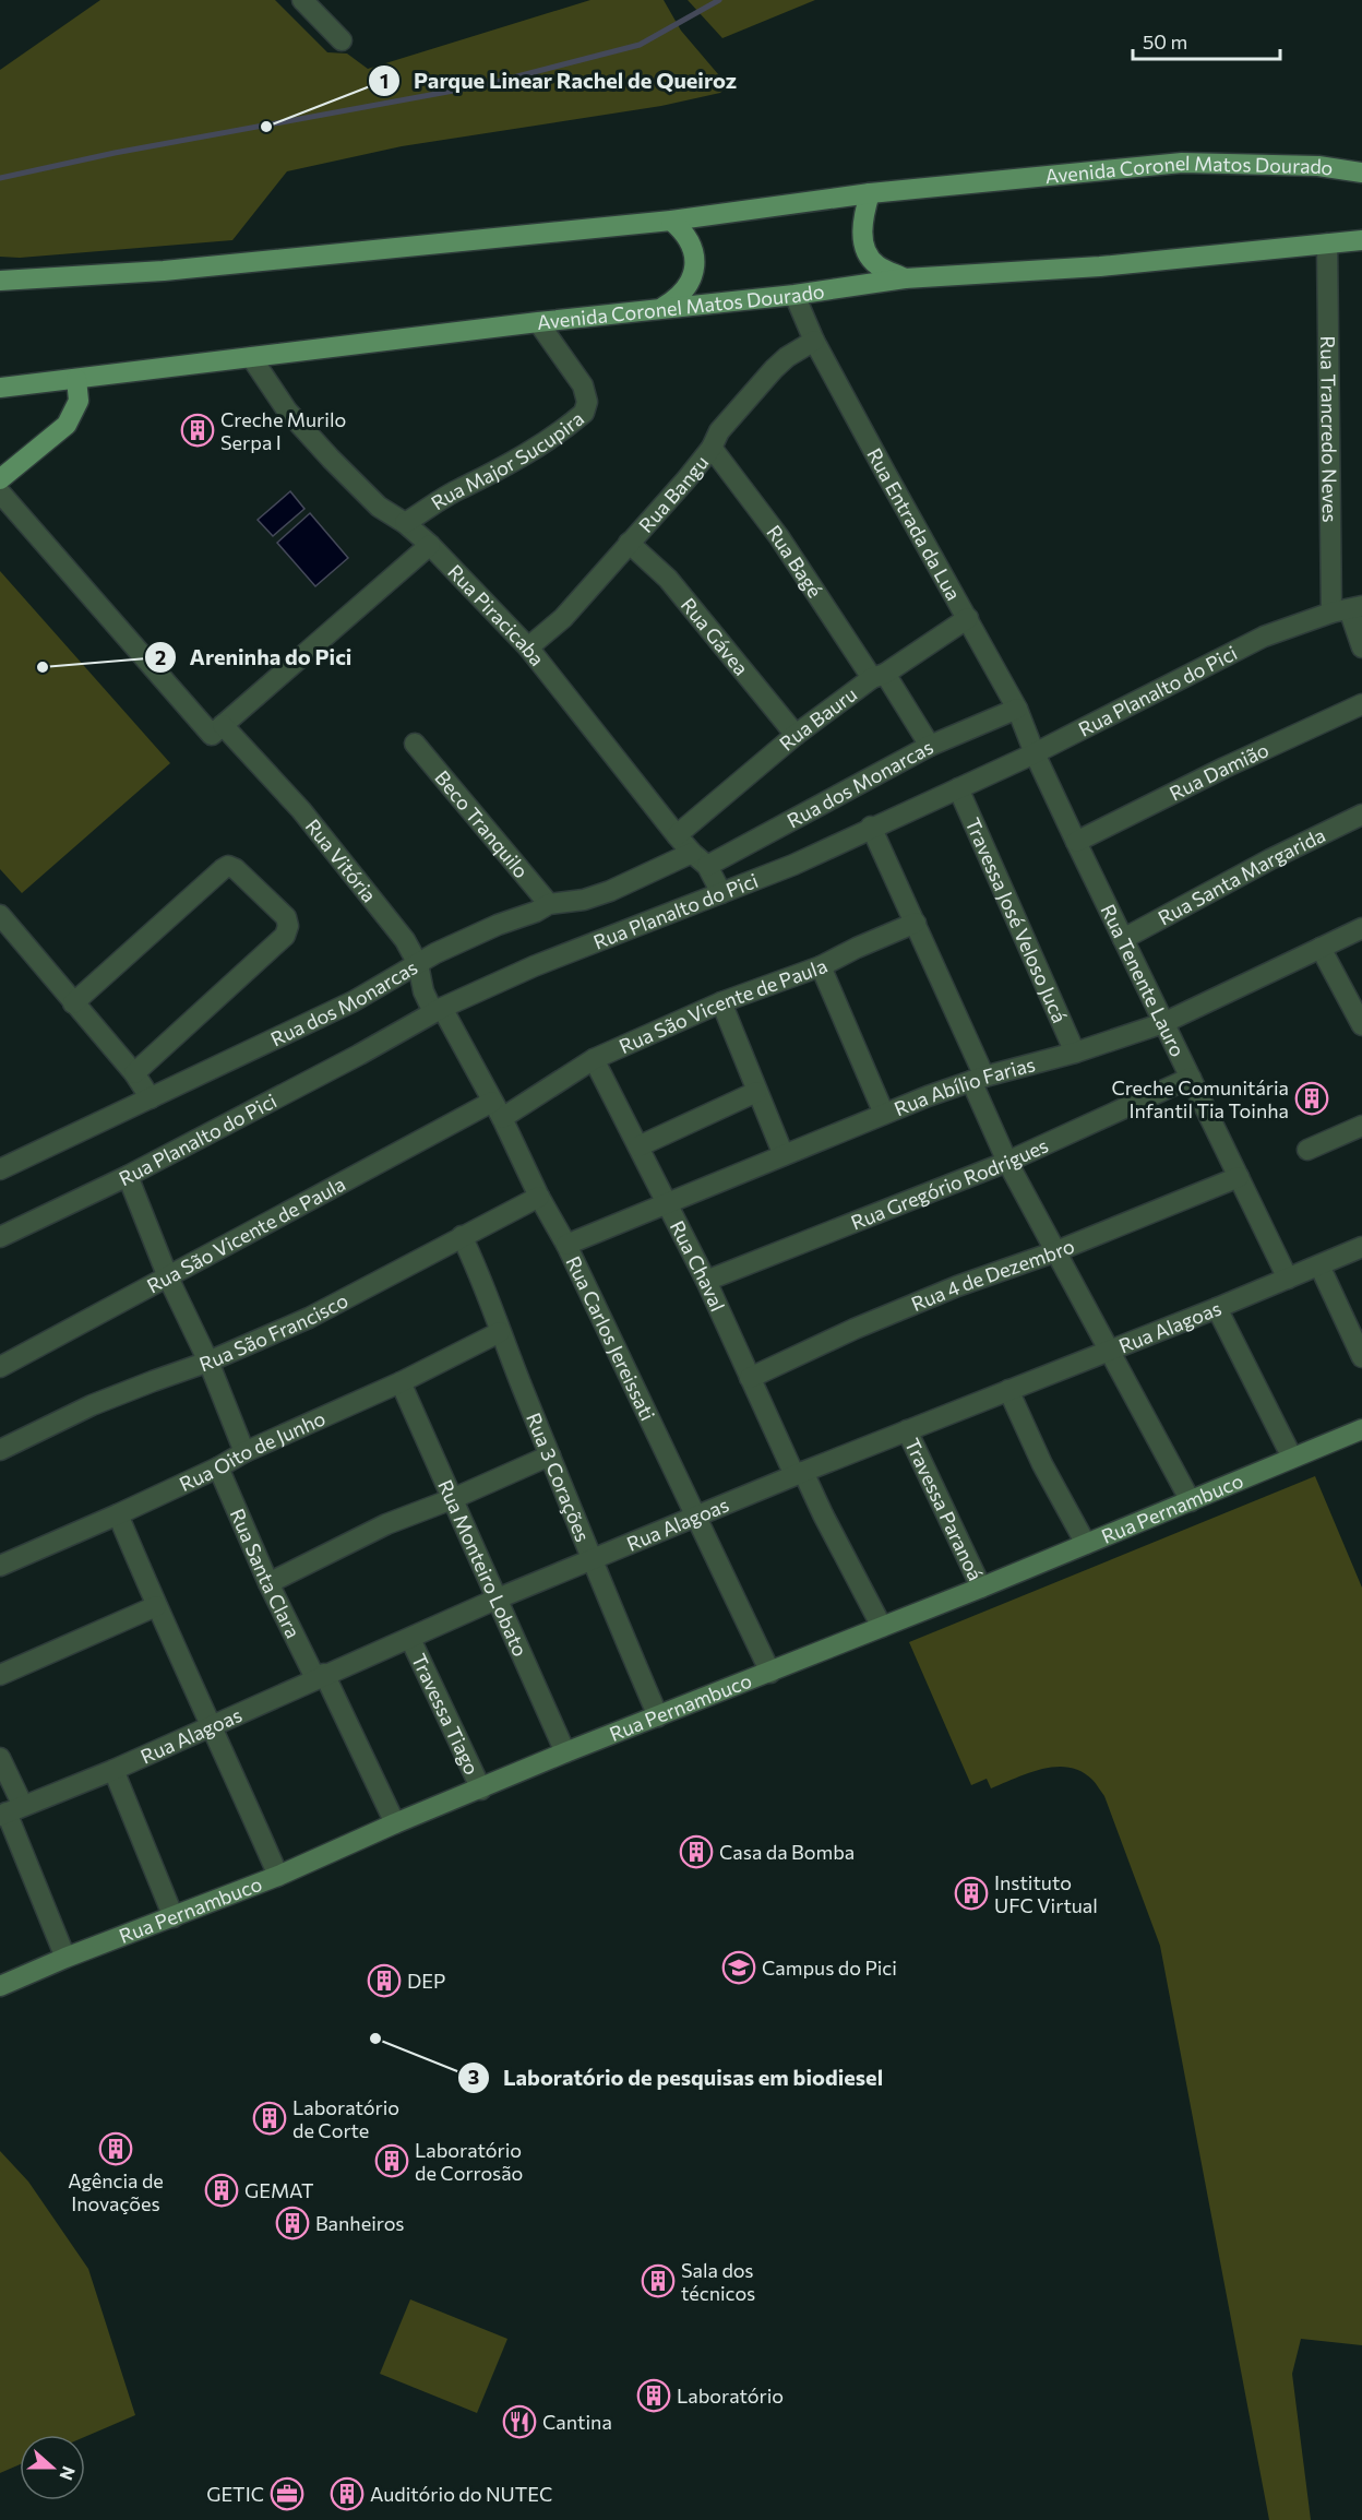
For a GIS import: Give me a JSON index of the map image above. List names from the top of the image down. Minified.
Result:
{"streets":{"main road":["Avenida Coronel Matos Dourado"],"street":["Rua Trancredo Neves","Rua Major Sucupira","Rua Bangu","Rua Entrada da Lua","Rua Bagé","Rua Piracicaba","Rua Gávea","Rua Planalto do Pici","Rua Bauru","Rua Damião","Rua dos Monarcas","Beco Tranquilo","Rua Vitória","Rua Santa Margarida","Travessa José Veloso Jucá","Rua Tenente Lauro","Rua São Vicente de Paula","Rua Abílio Farias","Rua Gregório Rodrigues","Rua Chaval","Rua 4 de Dezembro","Rua Alagoas","Rua São Francisco","Rua Carlos Jereissati","Rua Oito de Junho","Rua 3 Corações","Travessa Paranoá","Rua Pernambuco","Rua Monteiro Lobato","Rua Santa Clara","Travessa Tiago"]},"crossings":[["Avenida Coronel Matos Dourado","Rua Trancredo Neves"],["Avenida Coronel Matos Dourado","Rua Major Sucupira"],["Avenida Coronel Matos Dourado","Rua Entrada da Lua"],["Avenida Coronel Matos Dourado","Rua Piracicaba"],["Rua Trancredo Neves","Rua Planalto do Pici"],["Rua Major Sucupira","Rua Piracicaba"],["Rua Bangu","Rua Entrada da Lua"],["Rua Bangu","Rua Bagé"],["Rua Bangu","Rua Piracicaba"],["Rua Bangu","Rua Gávea"],["Rua Entrada da Lua","Rua Planalto do Pici"],["Rua Entrada da Lua","Rua Bauru"],["Rua Entrada da Lua","Rua dos Monarcas"],["Rua Entrada da Lua","Rua Tenente Lauro"],["Rua Bagé","Rua Bauru"],["Rua Bagé","Rua dos Monarcas"],["Rua Piracicaba","Rua Planalto do Pici"],["Rua Piracicaba","Rua Bauru"],["Rua Piracicaba","Rua dos Monarcas"],["Rua Gávea","Rua Bauru"],["Rua Planalto do Pici","Rua Vitória"],["Rua Planalto do Pici","Travessa José Veloso Jucá"],["Rua Planalto do Pici","Rua Tenente Lauro"],["Rua Planalto do Pici","Rua Carlos Jereissati"],["Rua Damião","Rua Tenente Lauro"],["Rua dos Monarcas","Beco Tranquilo"],["Rua dos Monarcas","Rua Vitória"],["Rua Vitória","Rua Carlos Jereissati"],["Rua Santa Margarida","Rua Tenente Lauro"],["Travessa José Veloso Jucá","Rua Abílio Farias"],["Rua Tenente Lauro","Rua Abílio Farias"],["Rua Tenente Lauro","Rua Gregório Rodrigues"],["Rua Tenente Lauro","Rua 4 de Dezembro"],["Rua Tenente Lauro","Rua Alagoas"],["Rua São Vicente de Paula","Rua Chaval"],["Rua São Vicente de Paula","Rua Carlos Jereissati"],["Rua Abílio Farias","Rua Chaval"],["Rua Abílio Farias","Rua Carlos Jereissati"],["Rua Gregório Rodrigues","Rua Chaval"],["Rua Chaval","Rua 4 de Dezembro"],["Rua Chaval","Rua Alagoas"],["Rua Chaval","Rua Pernambuco"],["Rua Alagoas","Rua Carlos Jereissati"],["Rua Alagoas","Rua 3 Corações"],["Rua Alagoas","Travessa Paranoá"],["Rua Alagoas","Rua Monteiro Lobato"],["Rua Alagoas","Rua Santa Clara"],["Rua Alagoas","Travessa Tiago"],["Rua São Francisco","Rua Carlos Jereissati"],["Rua São Francisco","Rua 3 Corações"],["Rua Carlos Jereissati","Rua Pernambuco"],["Rua Oito de Junho","Rua 3 Corações"],["Rua Oito de Junho","Rua Monteiro Lobato"],["Rua Oito de Junho","Rua Santa Clara"],["Rua 3 Corações","Rua Pernambuco"],["Travessa Paranoá","Rua Pernambuco"],["Rua Pernambuco","Rua Monteiro Lobato"],["Rua Pernambuco","Rua Santa Clara"],["Rua Pernambuco","Travessa Tiago"]],"places":{"other":["Parque Linear Rachel de Queiroz","Areninha do Pici","Laboratório de pesquisas em biodiesel"],"building":["Creche Murilo Serpa I","Creche Comunitária Infantil Tia Toinha","Casa da Bomba","Instituto UFC Virtual","DEP","Laboratório de Corte","Agência de Inovações","Laboratório de Corrosão","GEMAT","Banheiros","Sala dos técnicos","Laboratório","Auditório do NUTEC"],"school or university":["Campus do Pici"],"restaurant":["Cantina"],"office":["GETIC"]},"scale_bar":"50 m","north":"right"}
